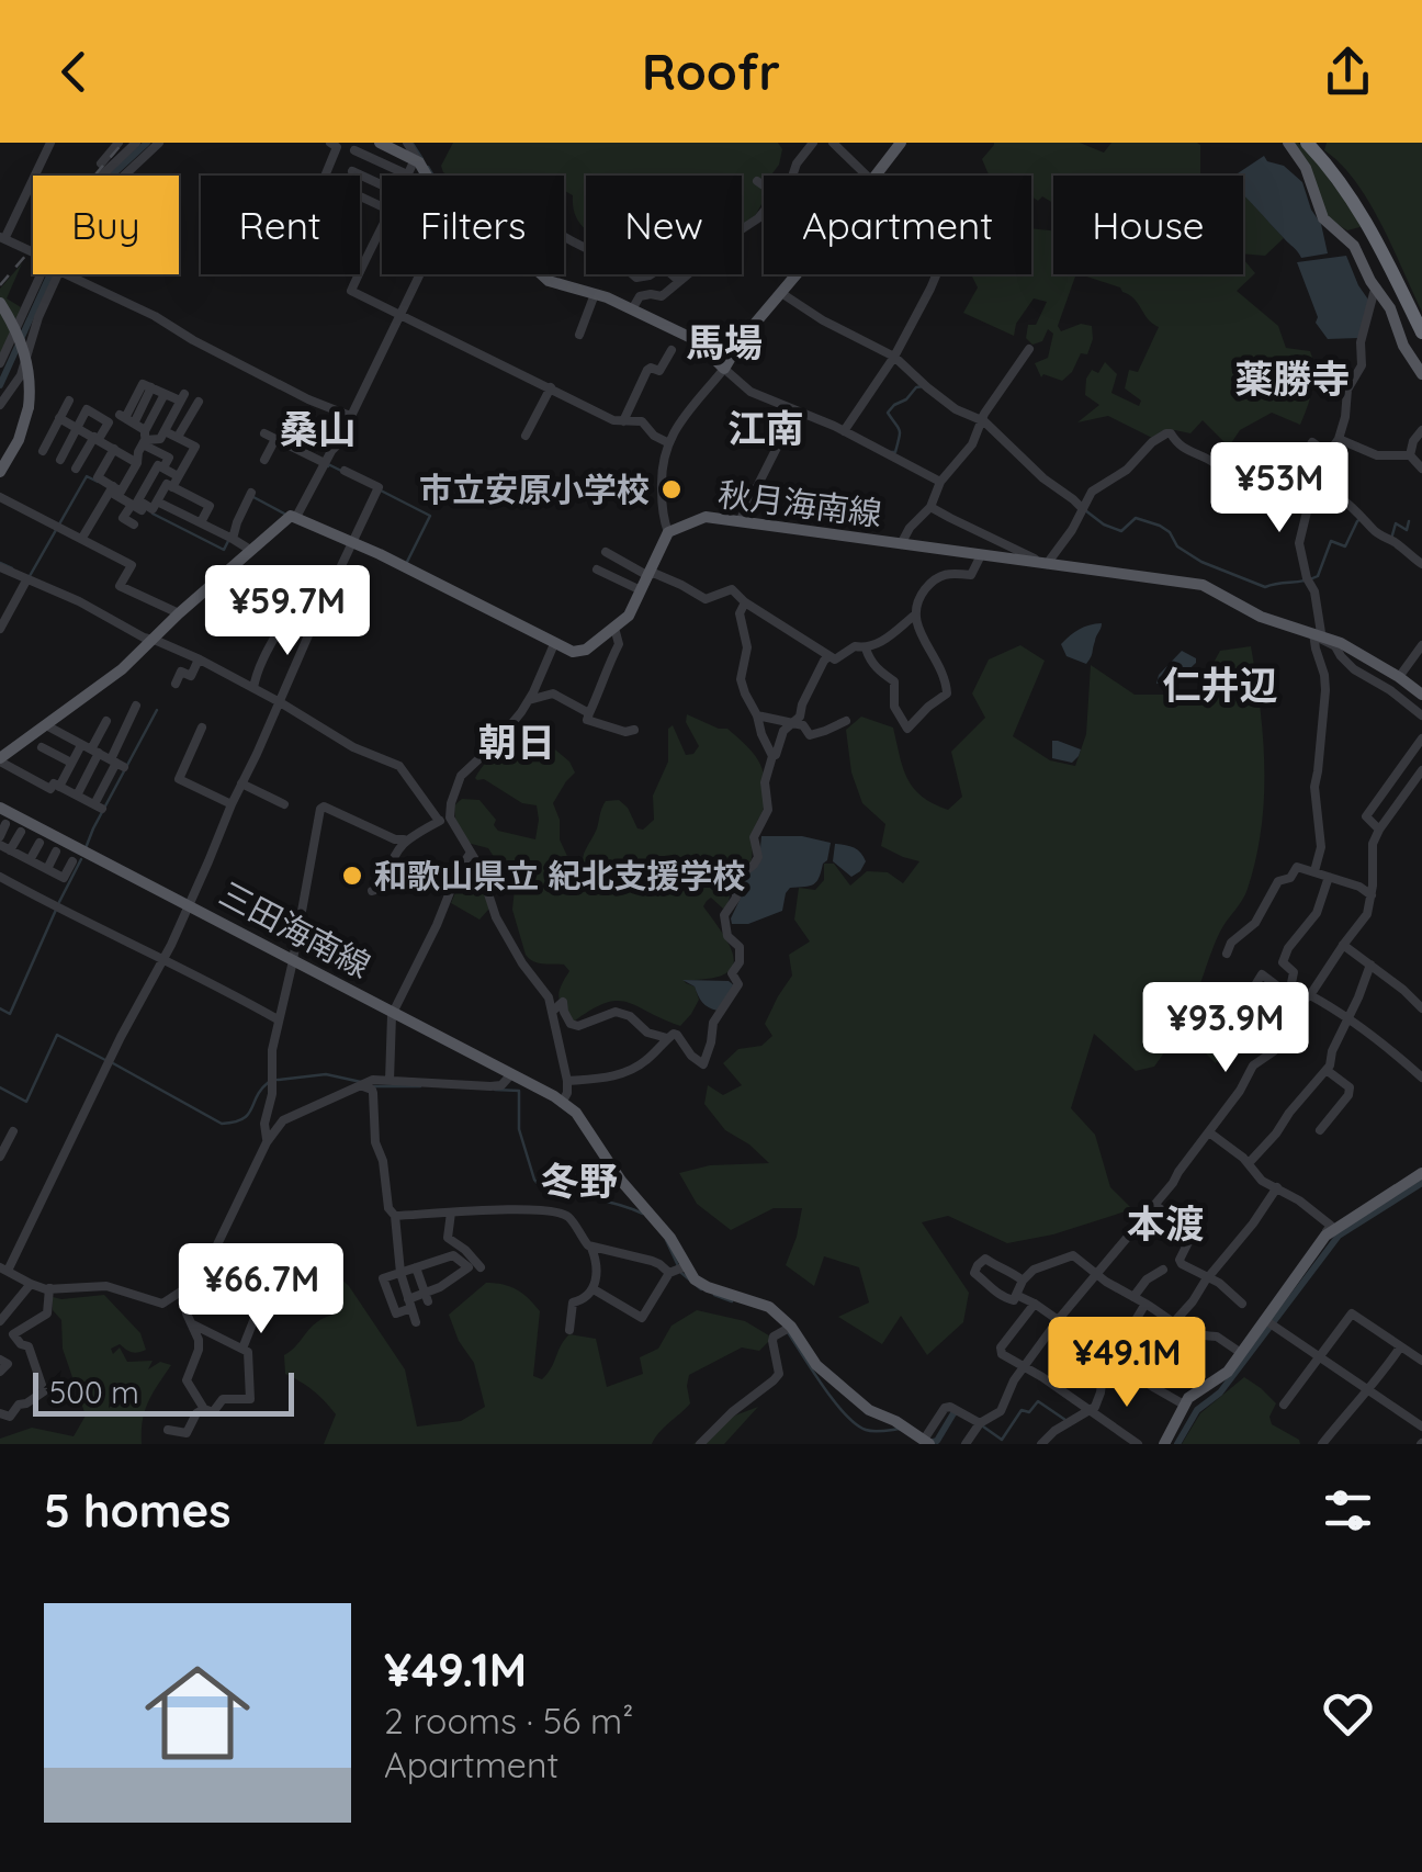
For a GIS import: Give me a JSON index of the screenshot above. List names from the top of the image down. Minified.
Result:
{"streets":{"main road":["秋月海南線","三田海南線"]},"districts":["馬場","薬勝寺","江南","桑山","仁井辺","朝日","冬野","本渡"],"places":["市立安原小学校","和歌山県立 紀北支援学校"],"scale_bar":"500 m","page":{"header":"Roofr","chip":["Buy","Rent","Filters","New","Apartment","House"],"price":["¥53M","¥59.7M","¥93.9M","¥66.7M","¥49.1M"],"scale":"500 m","heading":"5 homes","list":[{"name":"¥49.1M","note":"2 rooms · 56 m² · Apartment"}]}}
